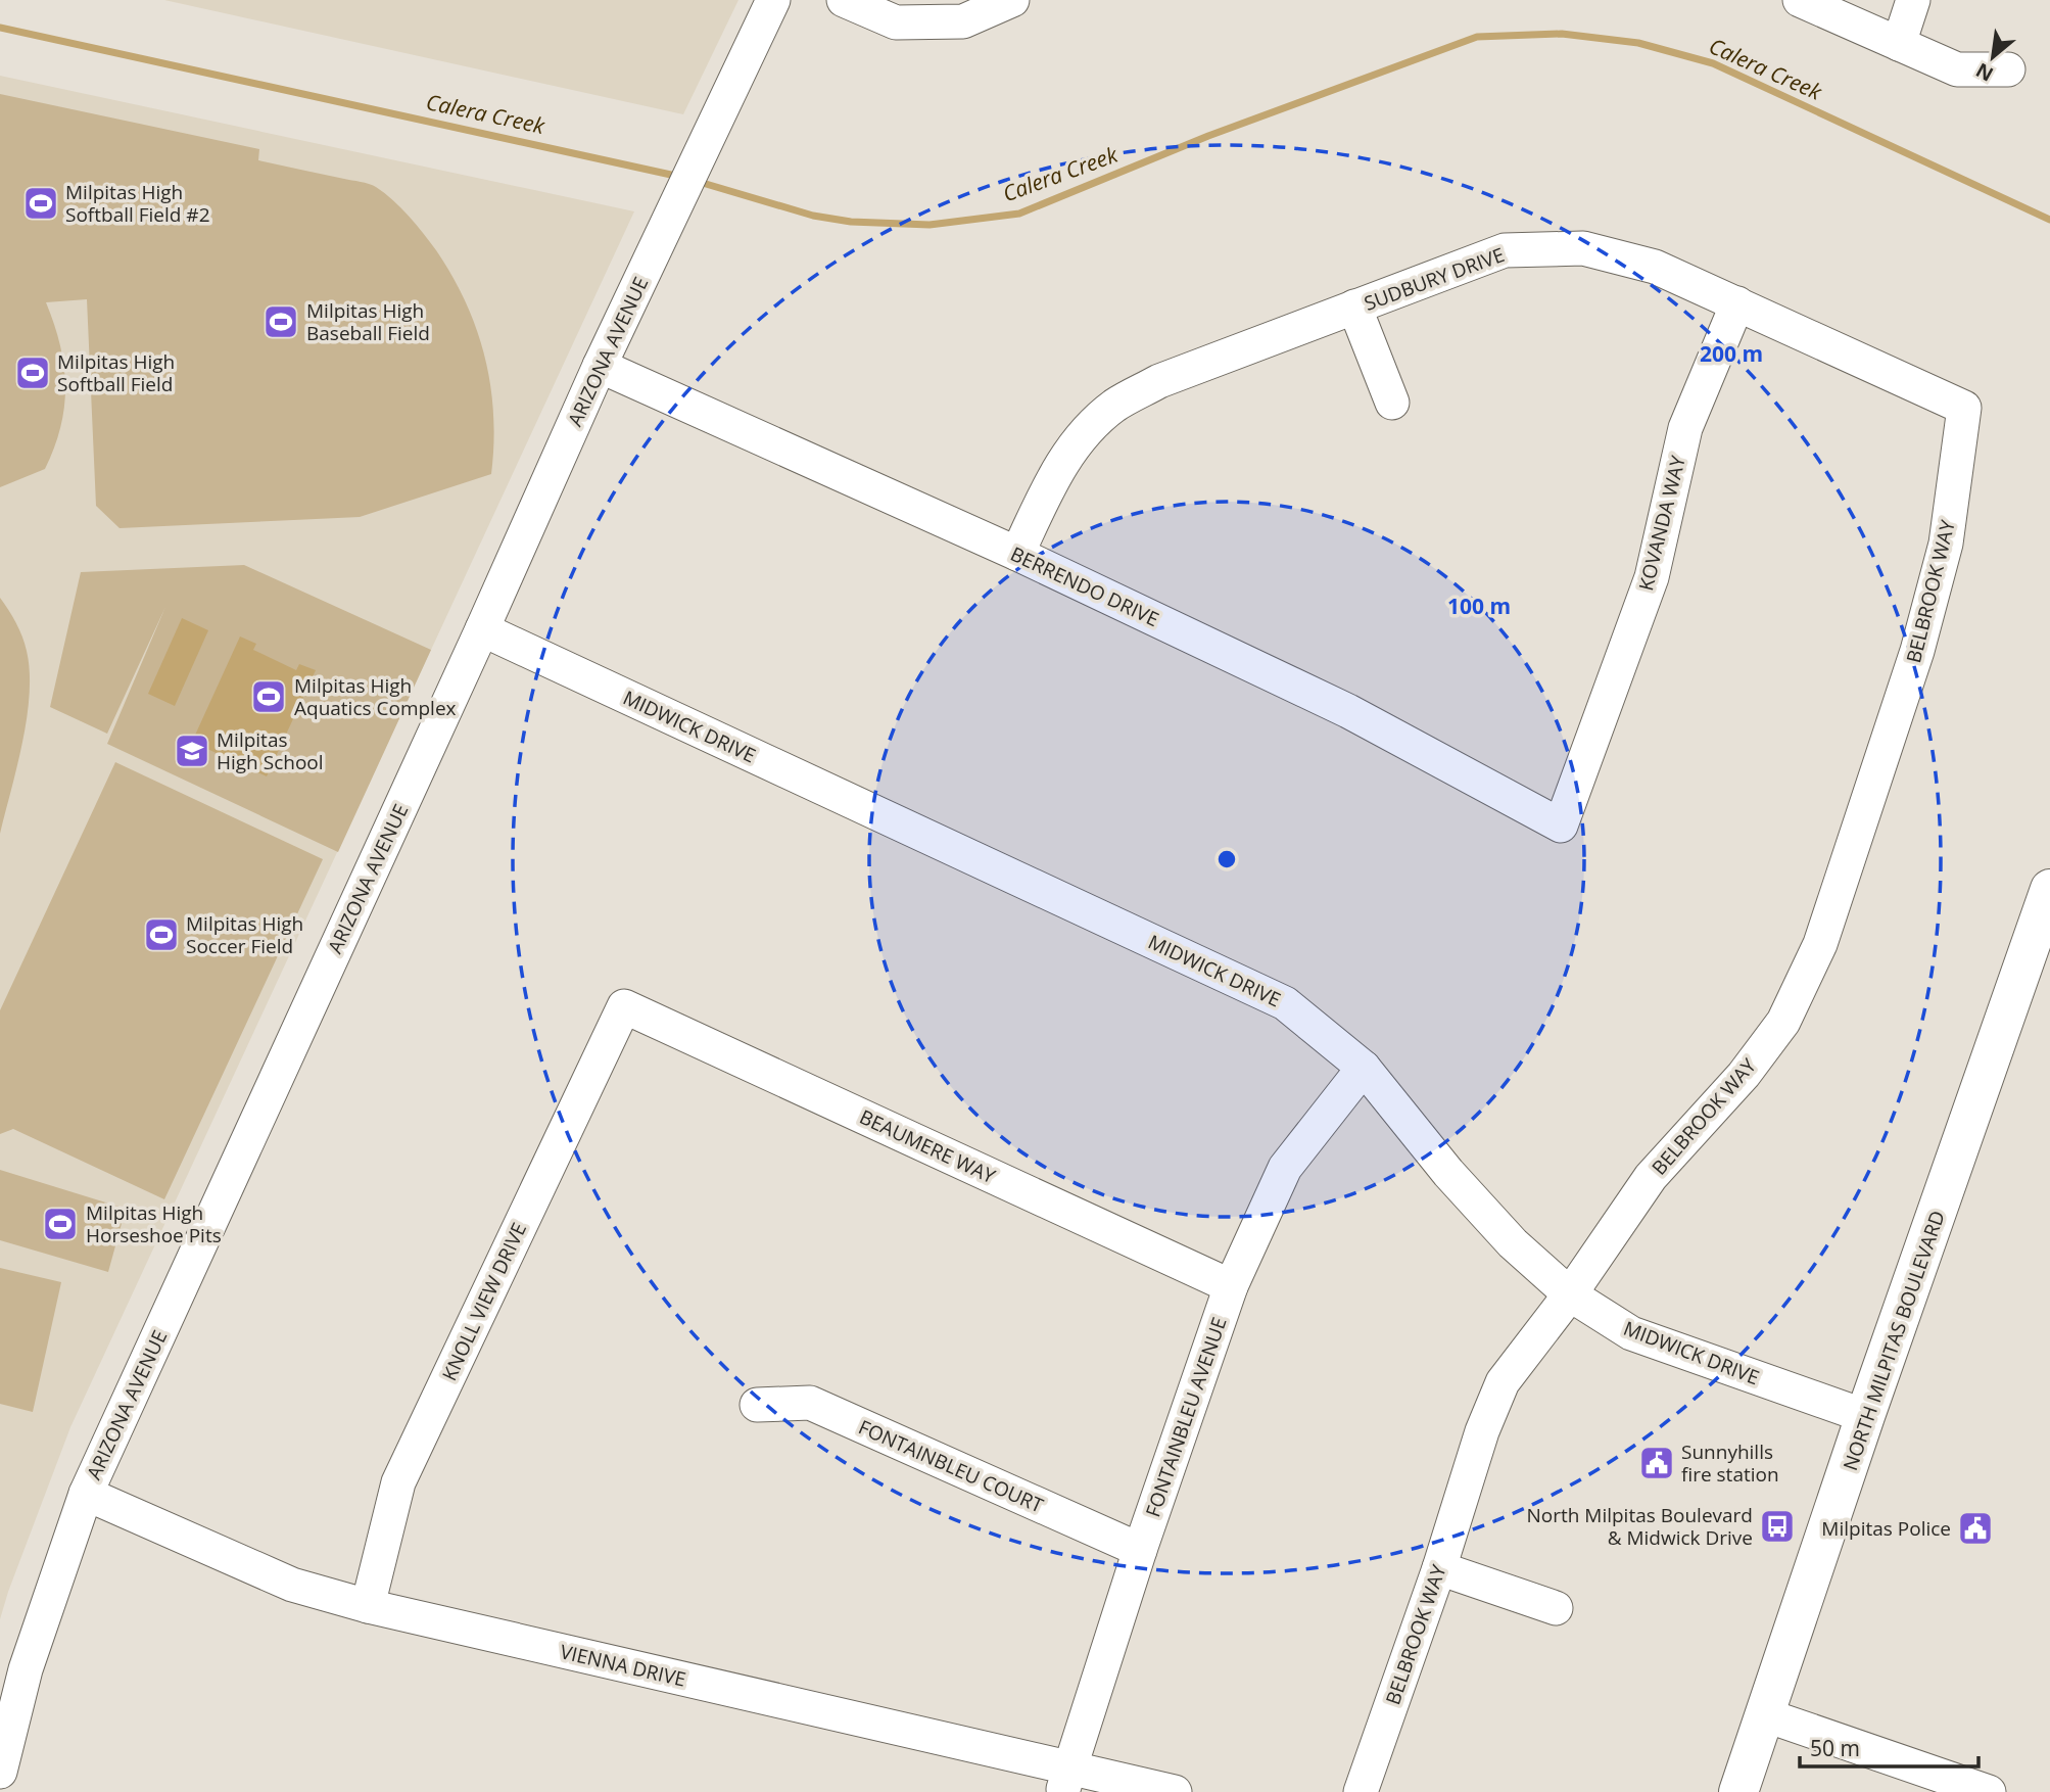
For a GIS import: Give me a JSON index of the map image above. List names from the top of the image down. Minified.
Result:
{"streets":{"main road":["NORTH MILPITAS BOULEVARD"],"street":["SUDBURY DRIVE","ARIZONA AVENUE","KOVANDA WAY","BERRENDO DRIVE","BELBROOK WAY","MIDWICK DRIVE","BEAUMERE WAY","KNOLL VIEW DRIVE","FONTAINBLEU AVENUE","FONTAINBLEU COURT","VIENNA DRIVE"]},"crossings":[["SUDBURY DRIVE","KOVANDA WAY"],["SUDBURY DRIVE","BERRENDO DRIVE"],["SUDBURY DRIVE","BELBROOK WAY"],["ARIZONA AVENUE","BERRENDO DRIVE"],["ARIZONA AVENUE","MIDWICK DRIVE"],["ARIZONA AVENUE","VIENNA DRIVE"],["KOVANDA WAY","BERRENDO DRIVE"],["BELBROOK WAY","MIDWICK DRIVE"],["MIDWICK DRIVE","NORTH MILPITAS BOULEVARD"],["MIDWICK DRIVE","FONTAINBLEU AVENUE"],["BEAUMERE WAY","KNOLL VIEW DRIVE"],["BEAUMERE WAY","FONTAINBLEU AVENUE"],["KNOLL VIEW DRIVE","VIENNA DRIVE"],["FONTAINBLEU AVENUE","FONTAINBLEU COURT"],["FONTAINBLEU AVENUE","VIENNA DRIVE"]],"water":["Calera Creek"],"places":{"sports":["Milpitas High Softball Field #2","Milpitas High Baseball Field","Milpitas High Softball Field","Milpitas High Aquatics Complex","Milpitas High Soccer Field","Milpitas High Horseshoe Pits"],"school or university":["Milpitas High School"],"public building":["Sunnyhills fire station","Milpitas Police"],"bus stop":["North Milpitas Boulevard & Midwick Drive"]},"scale_bar":"50 m","north":"bottom left","rings":["200 m","100 m"]}
